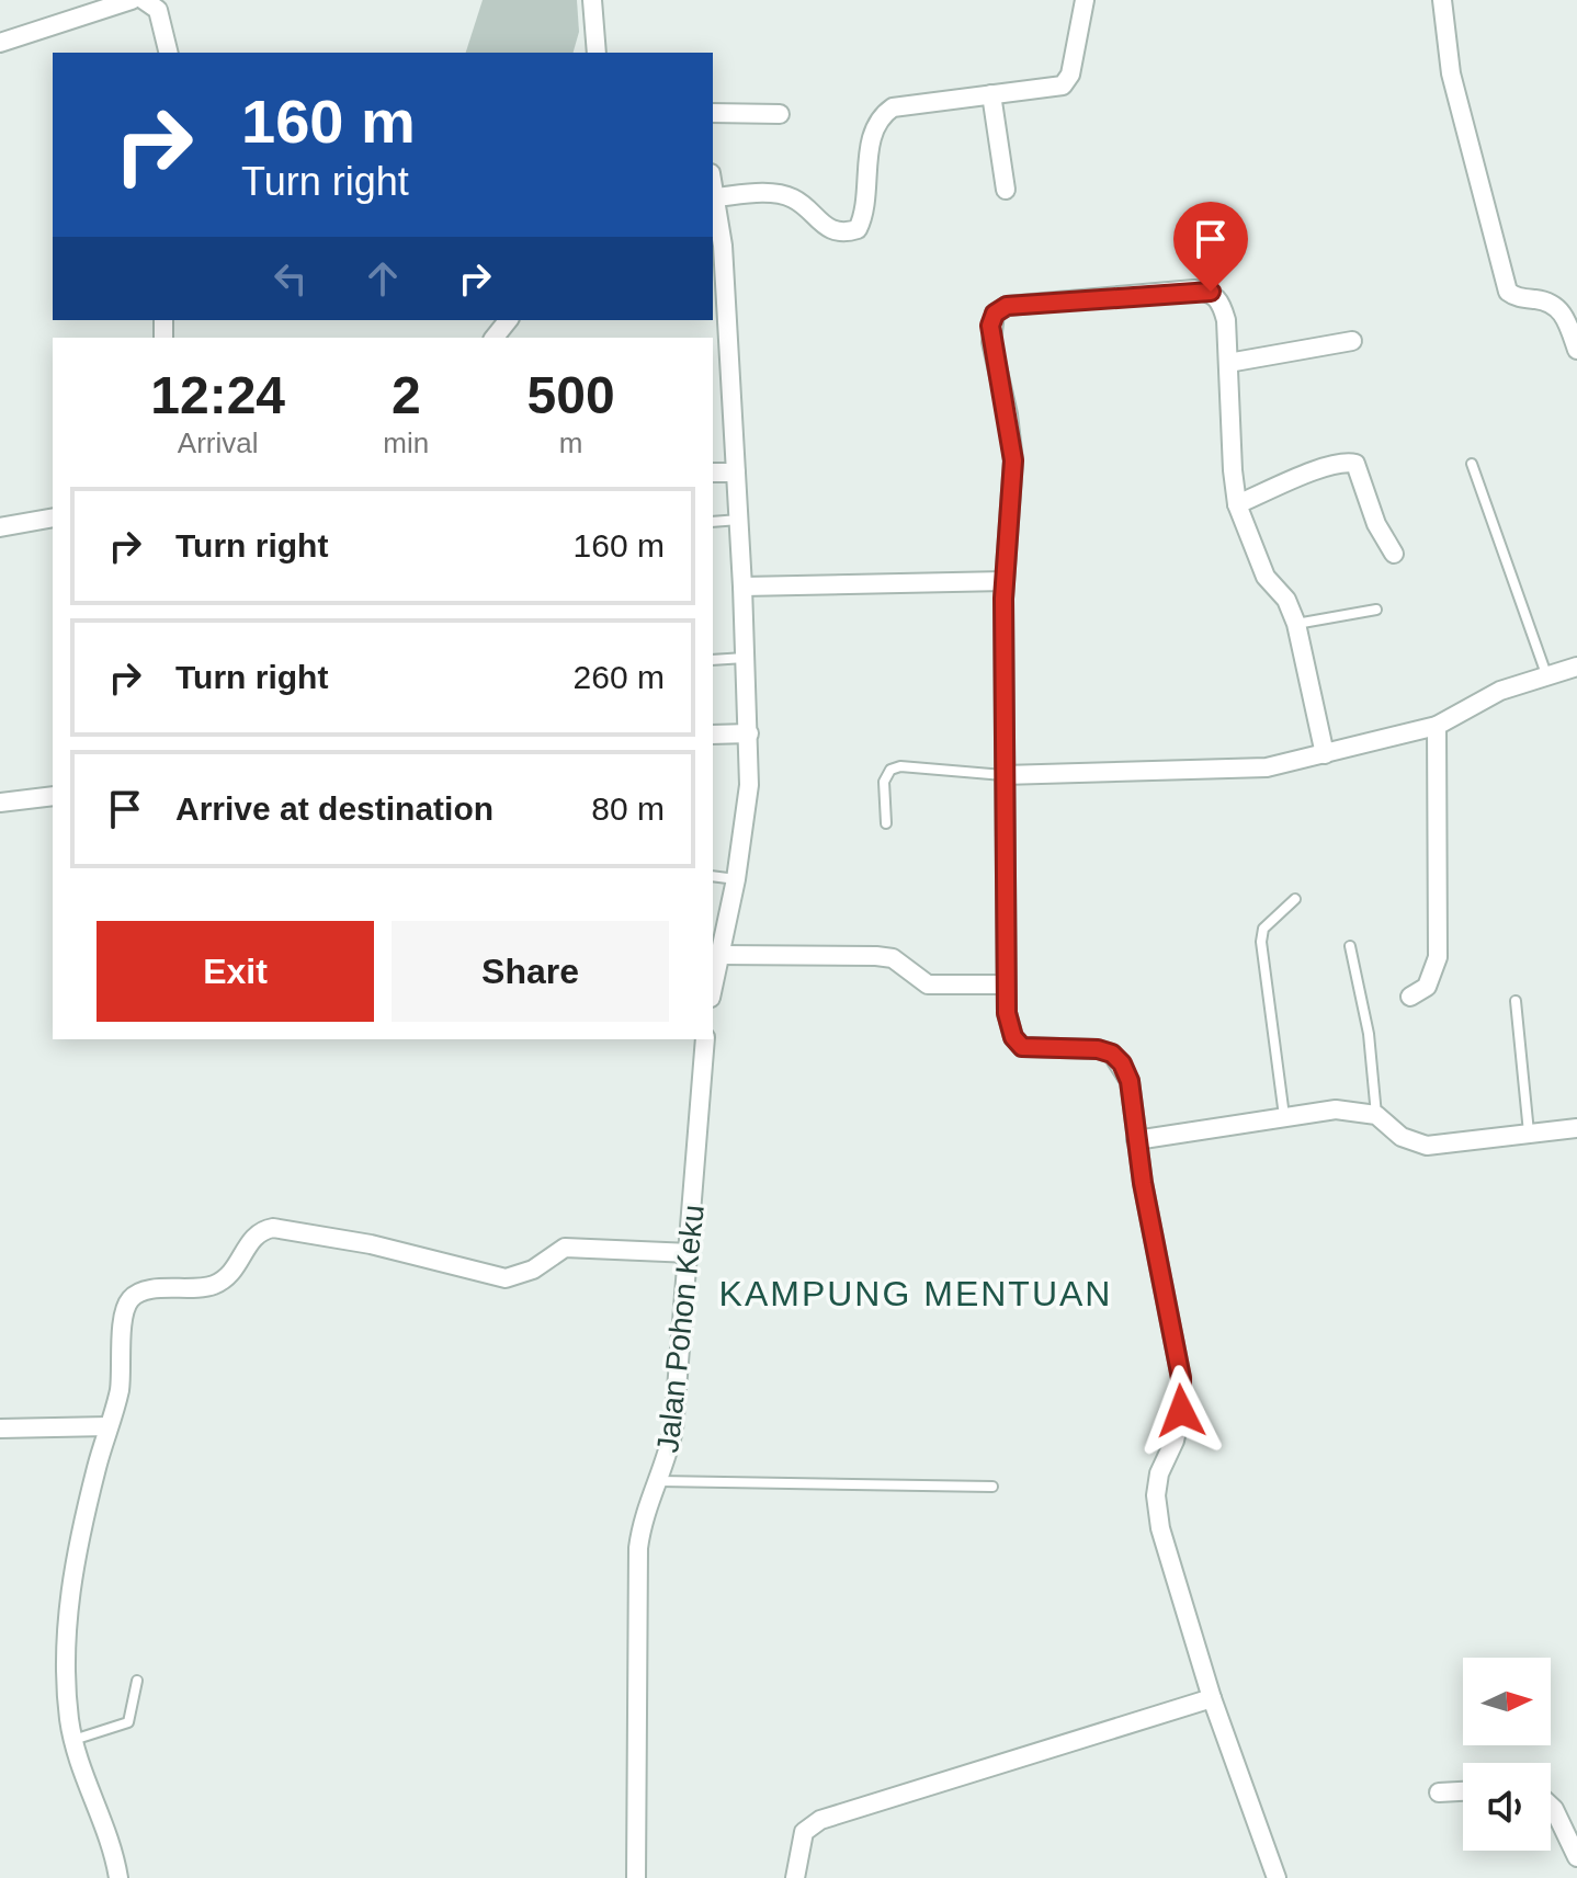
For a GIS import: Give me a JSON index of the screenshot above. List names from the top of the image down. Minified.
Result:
{"streets":{"street":["Jalan Pohon Keku"]},"districts":["KAMPUNG MENTUAN"],"north":"right","page":{"turn":["160 m","Turn right"],"eta":["12:24","Arrival","2","min","500","m"],"list":[{"name":"Turn right","value":"160 m"},{"name":"Turn right","value":"260 m"},{"name":"Arrive at destination","value":"80 m"}],"buttons":["Exit","Share"]}}
